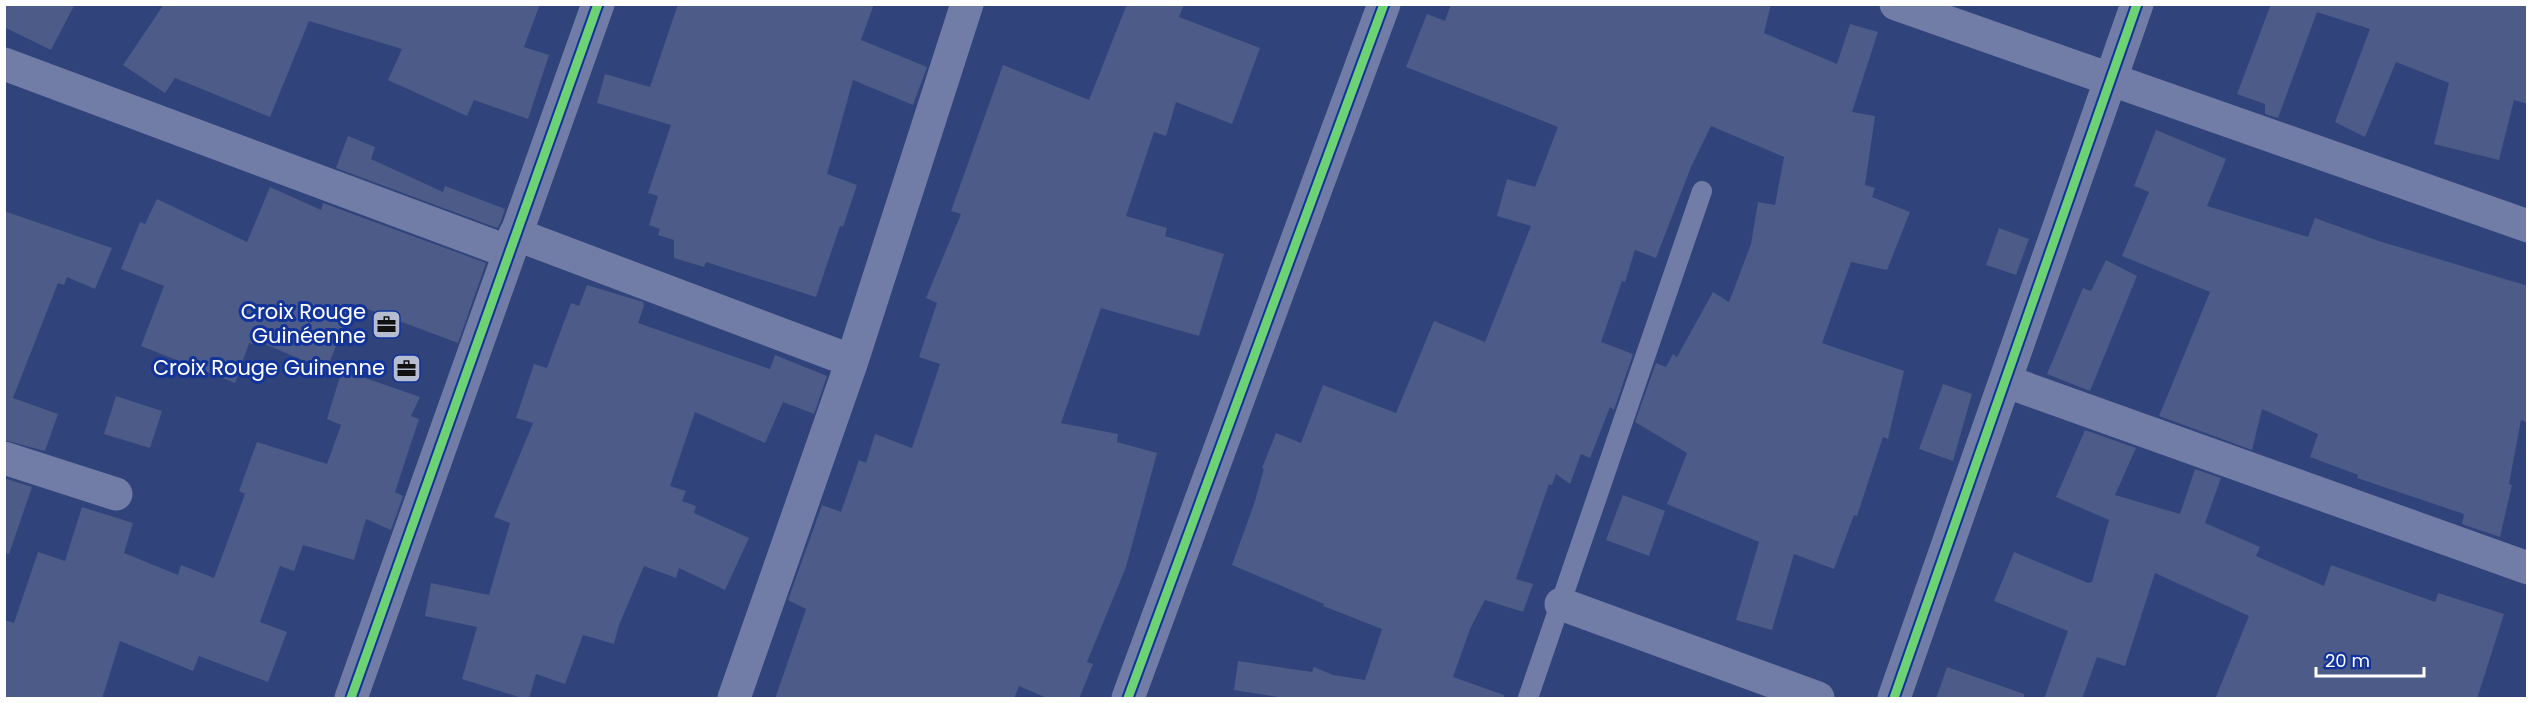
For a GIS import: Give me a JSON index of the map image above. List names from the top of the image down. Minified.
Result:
{"places":{"office":["Croix Rouge Guinéenne","Croix Rouge Guinenne"]},"scale_bar":"20 m"}
